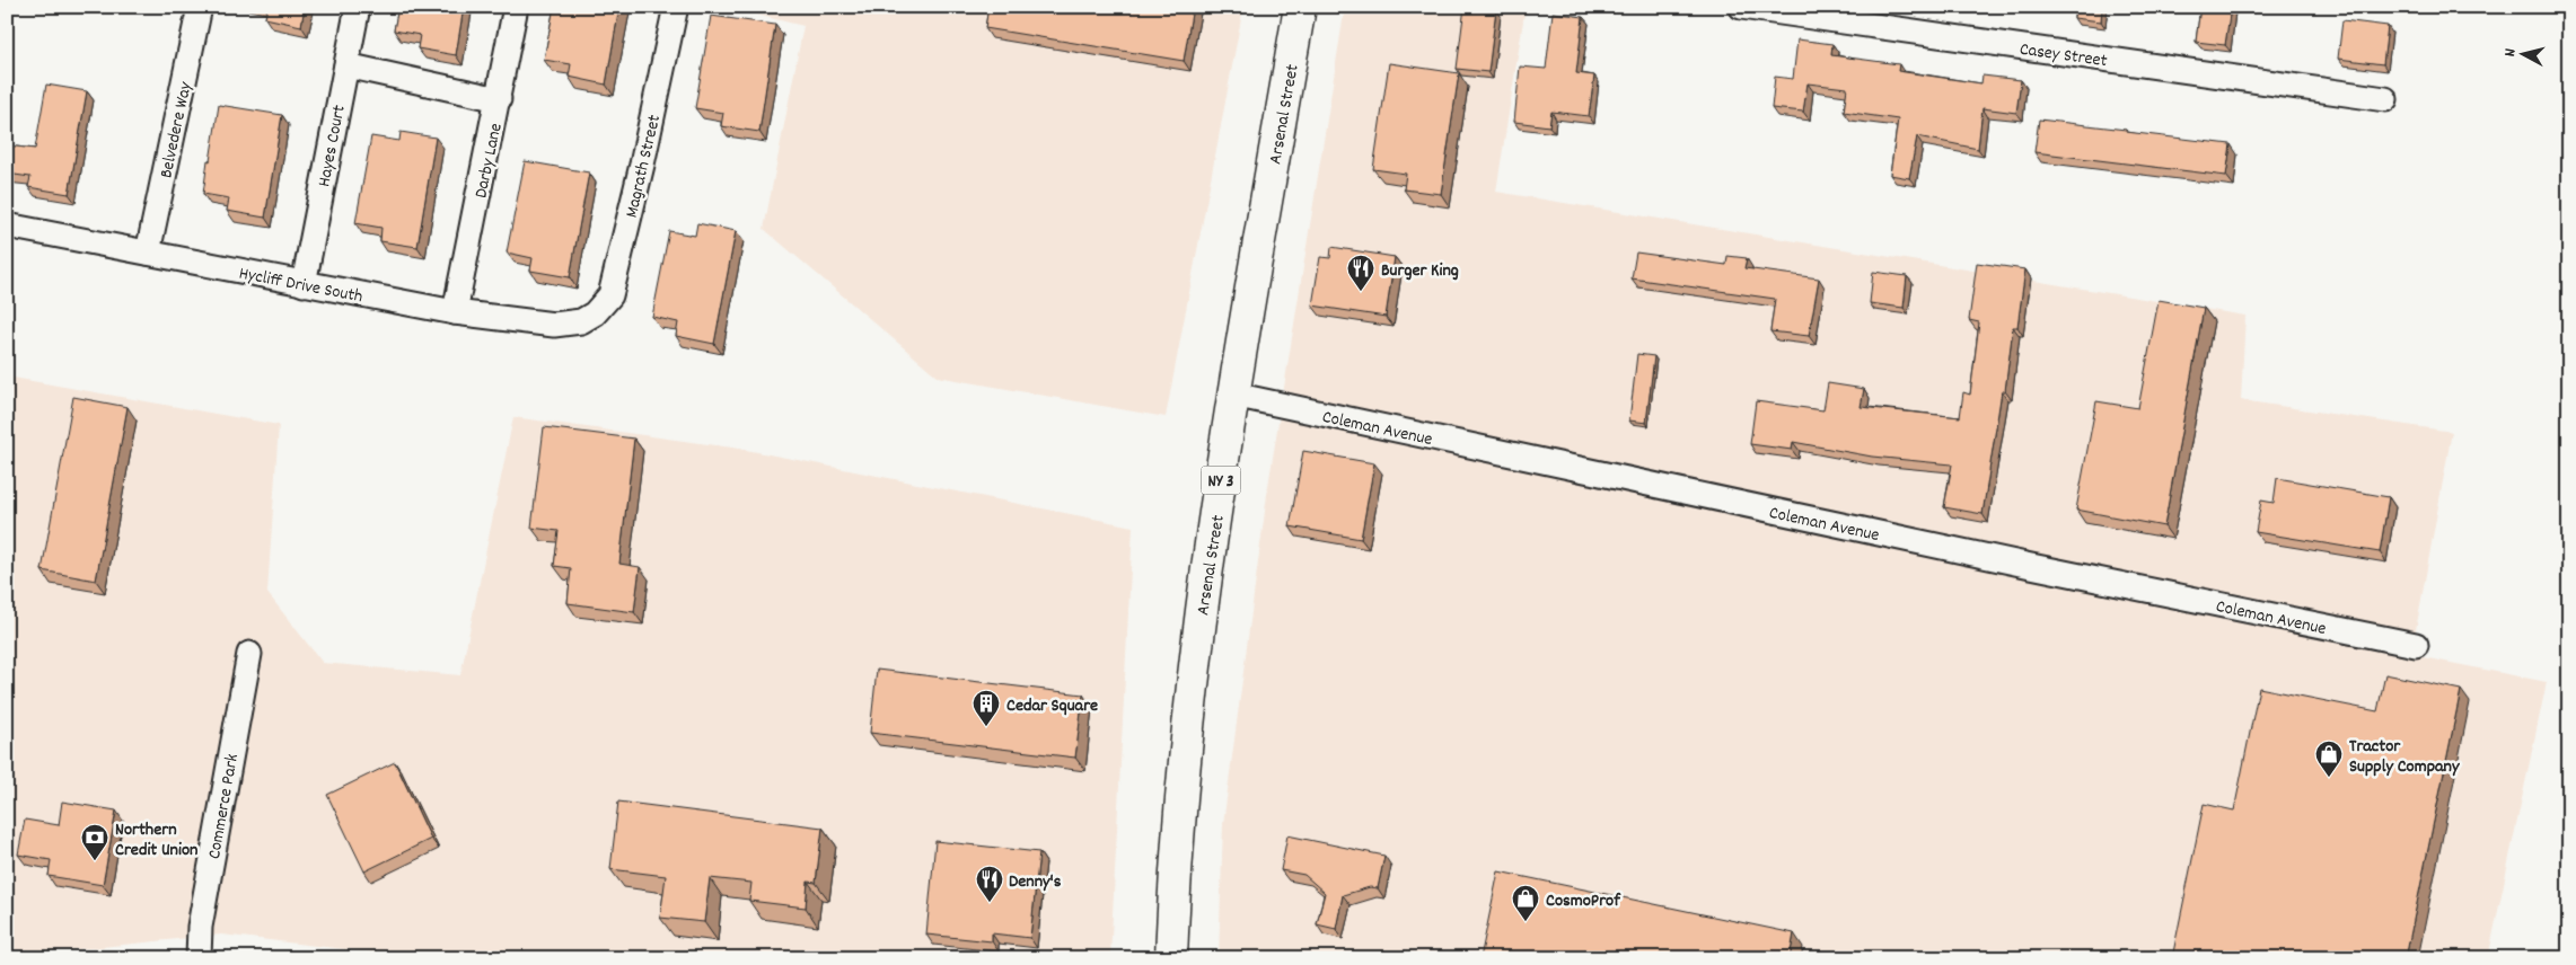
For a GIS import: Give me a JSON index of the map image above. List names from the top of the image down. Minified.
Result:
{"streets":{"highway":["Arsenal Street","NY 3"],"street":["Casey Street","Belvedere Way","Hayes Court","Darby Lane","Magrath Street","Hycliff Drive South","Coleman Avenue","Commerce Park"]},"crossings":[["Arsenal Street","Coleman Avenue"],["Belvedere Way","Hycliff Drive South"],["Hayes Court","Hycliff Drive South"],["Darby Lane","Hycliff Drive South"],["Magrath Street","Hycliff Drive South"]],"places":{"restaurant":["Burger King","Denny's"],"building":["Cedar Square"],"shop":["Tractor Supply Company","CosmoProf"],"bank":["Northern Credit Union"]},"north":"left"}
